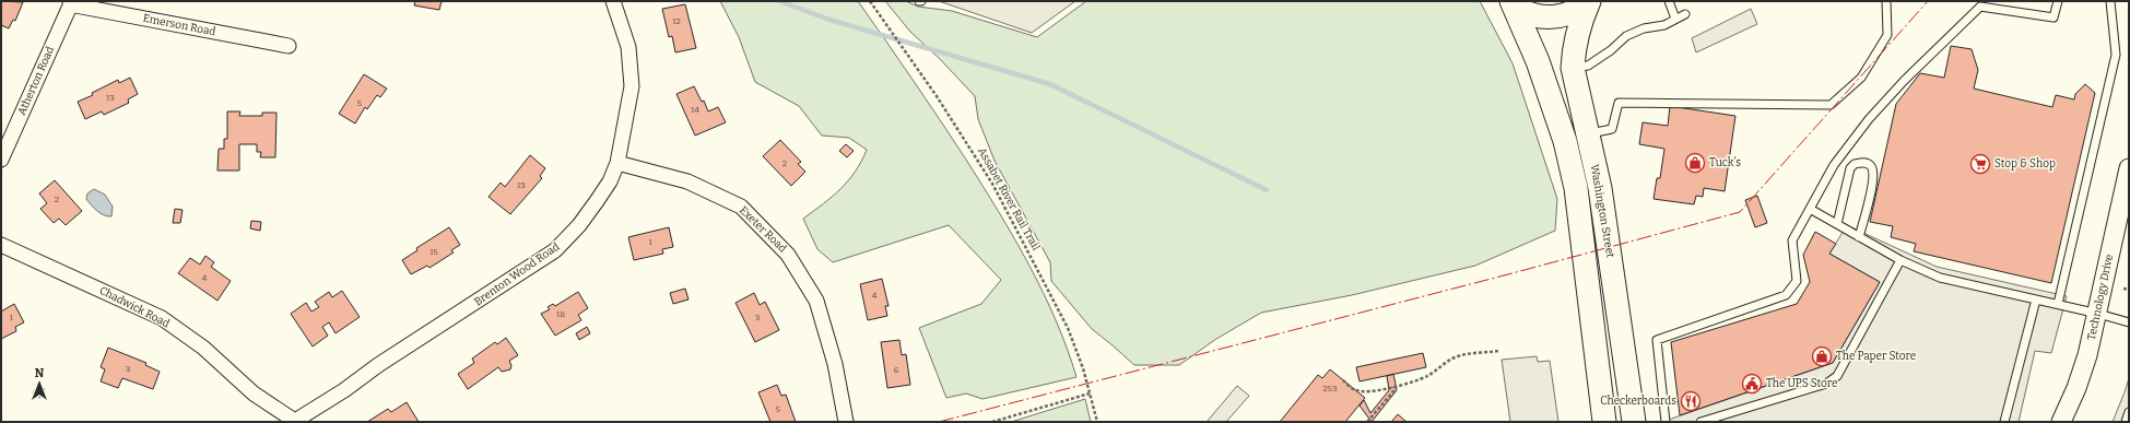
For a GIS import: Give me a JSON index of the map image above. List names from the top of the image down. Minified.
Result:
{"streets":{"main road":["Washington Street"],"street":["Emerson Road","Atherton Road","Exeter Road","Brenton Wood Road","Technology Drive","Chadwick Road"],"path":["Assabet River Rail Trail"]},"crossings":[["Emerson Road","Atherton Road"],["Exeter Road","Brenton Wood Road"],["Brenton Wood Road","Chadwick Road"]],"places":{"shop":["Tuck's","The Paper Store"],"supermarket":["Stop & Shop"],"public building":["The UPS Store"],"restaurant":["Checkerboards"]},"house_numbers":["12","13","5","14","2","13","2","1","15","4","4","18","1","3","3","6","253","5"],"north":"top"}
